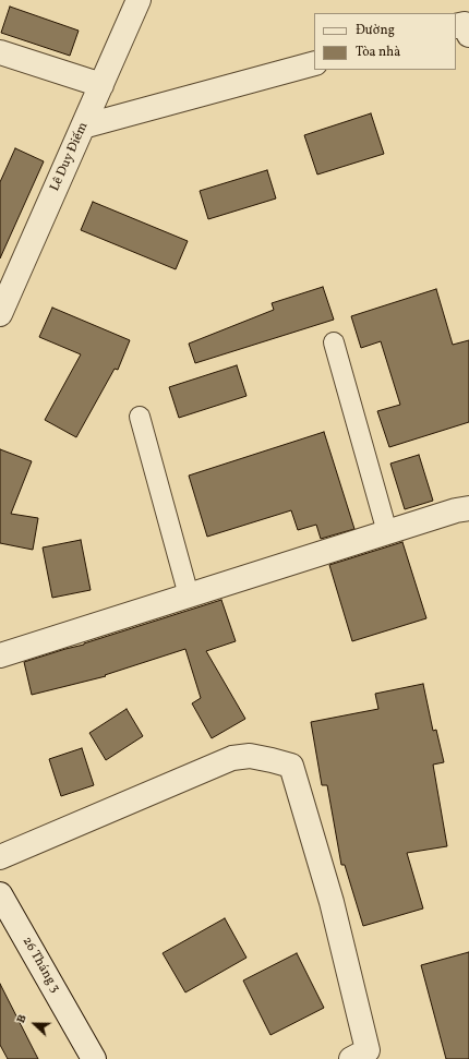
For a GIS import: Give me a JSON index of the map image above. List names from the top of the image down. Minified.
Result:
{"streets":{"street":["Lê Duy Điếm","26 Tháng 3"]},"legend":["Đường","Tòa nhà"],"north":"left"}
